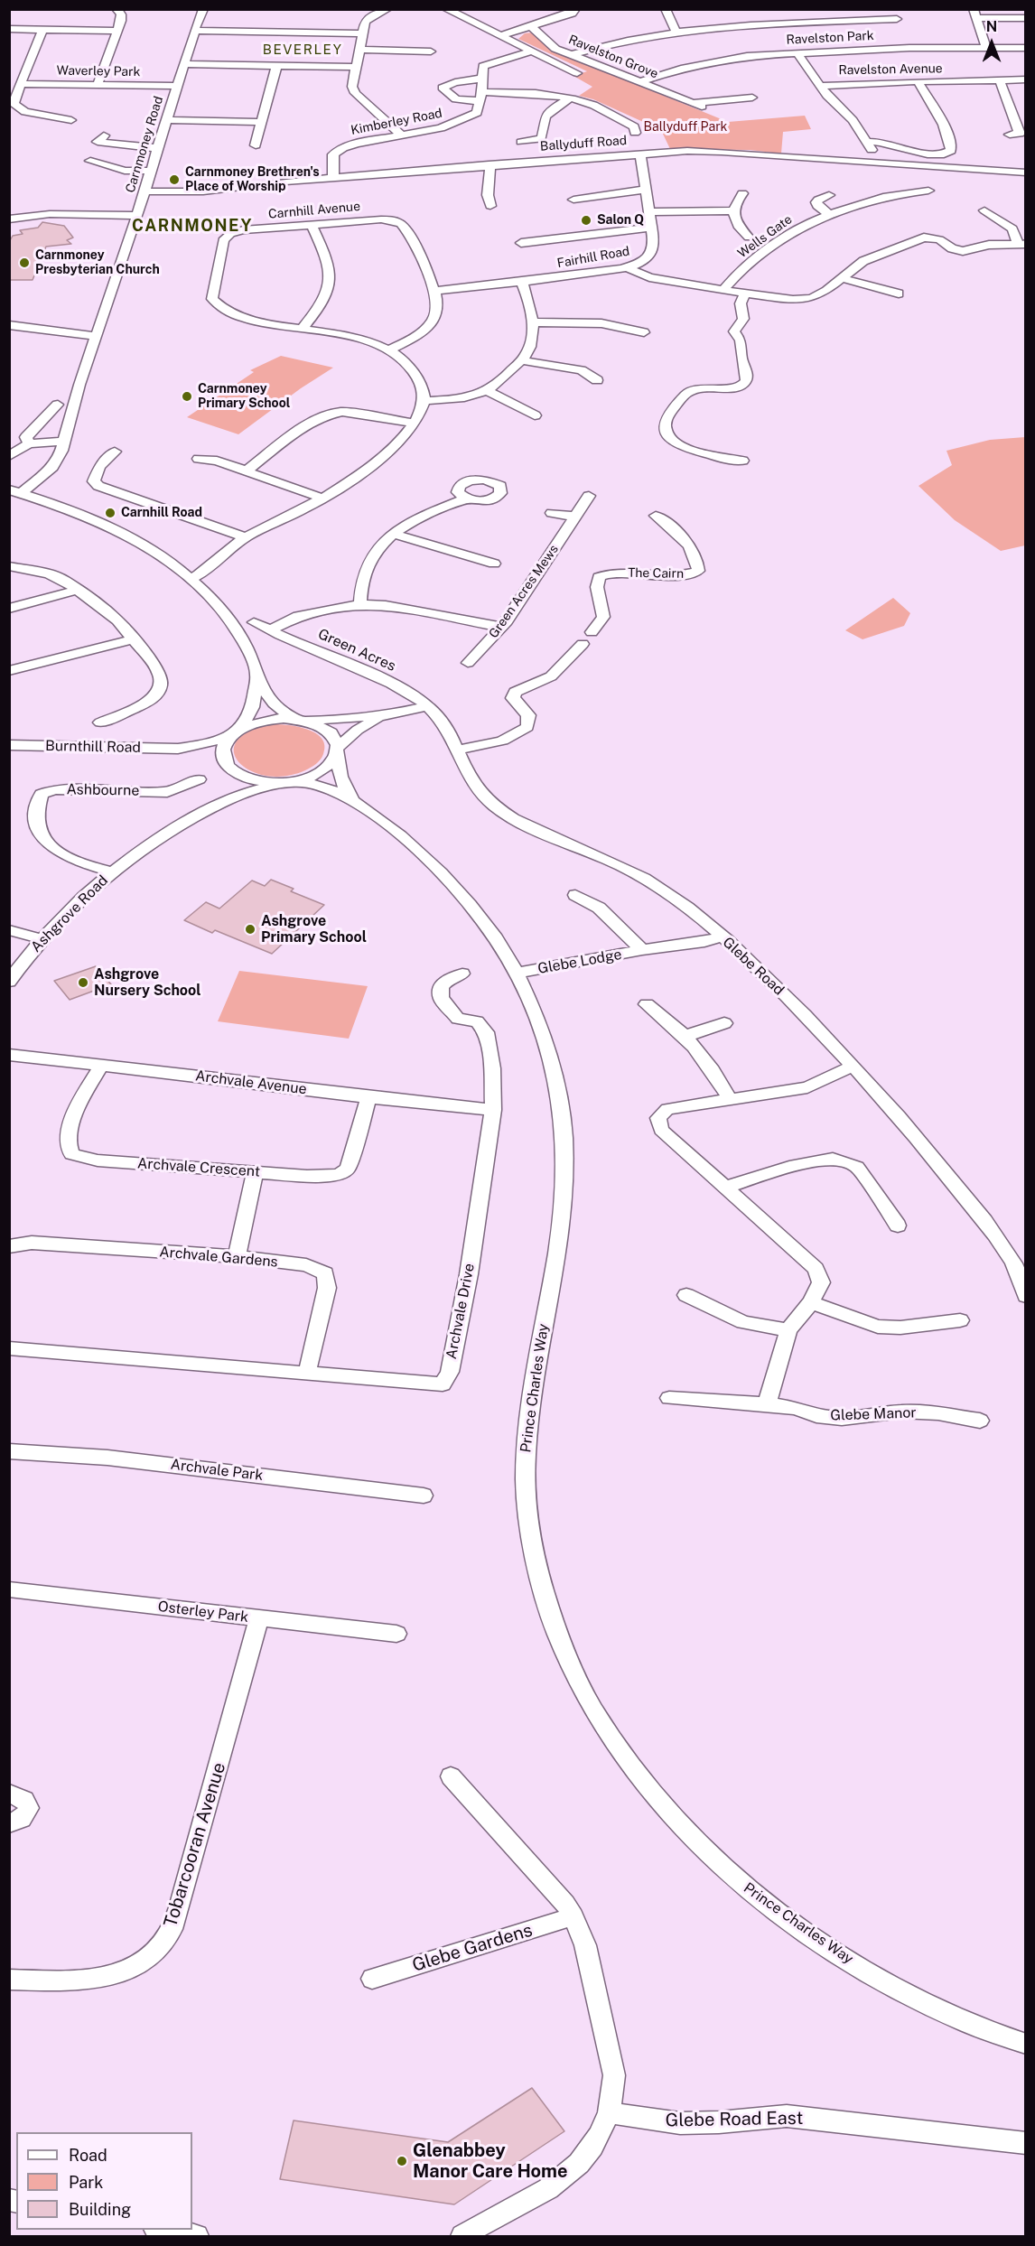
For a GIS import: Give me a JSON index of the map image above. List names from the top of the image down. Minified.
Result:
{"streets":{"street":["Ravelston Park","Ravelston Grove","Ravelston Avenue","Waverley Park","Kimberley Road","Ballyduff Road","Carnmoney Road","Carnhill Avenue","Wells Gate","Fairhill Road","The Cairn","Green Acres Mews","Green Acres","Burnthill Road","Ashbourne","Ashgrove Road","Glebe Lodge","Glebe Road","Archvale Avenue","Archvale Crescent","Archvale Gardens","Archvale Drive","Prince Charles Way","Glebe Manor","Archvale Park","Osterley Park","Tobarcooran Avenue","Glebe Gardens","Glebe Road East"]},"crossings":[["Ravelston Park","Ravelston Grove"],["Waverley Park","Carnmoney Road"],["Kimberley Road","Ballyduff Road"],["Ballyduff Road","Carnmoney Road"],["Ballyduff Road","Fairhill Road"],["Carnhill Avenue","Fairhill Road"],["The Cairn","Glebe Road"],["Green Acres Mews","Green Acres"],["Green Acres","Glebe Road"],["Burnthill Road","Ashgrove Road"],["Burnthill Road","Prince Charles Way"],["Ashbourne","Ashgrove Road"],["Ashgrove Road","Prince Charles Way"],["Glebe Lodge","Glebe Road"],["Glebe Lodge","Prince Charles Way"],["Archvale Avenue","Archvale Crescent"],["Archvale Avenue","Archvale Drive"],["Archvale Gardens","Archvale Drive"],["Osterley Park","Tobarcooran Avenue"]],"districts":["BEVERLEY","CARNMONEY"],"parks":["Ballyduff Park"],"places":["Carnmoney Brethren's Place of Worship","Salon Q","Carnmoney Presbyterian Church","Carnmoney Primary School","Carnhill Road","Ashgrove Primary School","Ashgrove Nursery School","Glenabbey Manor Care Home"],"legend":["Road","Park","Building"],"north":"top"}
